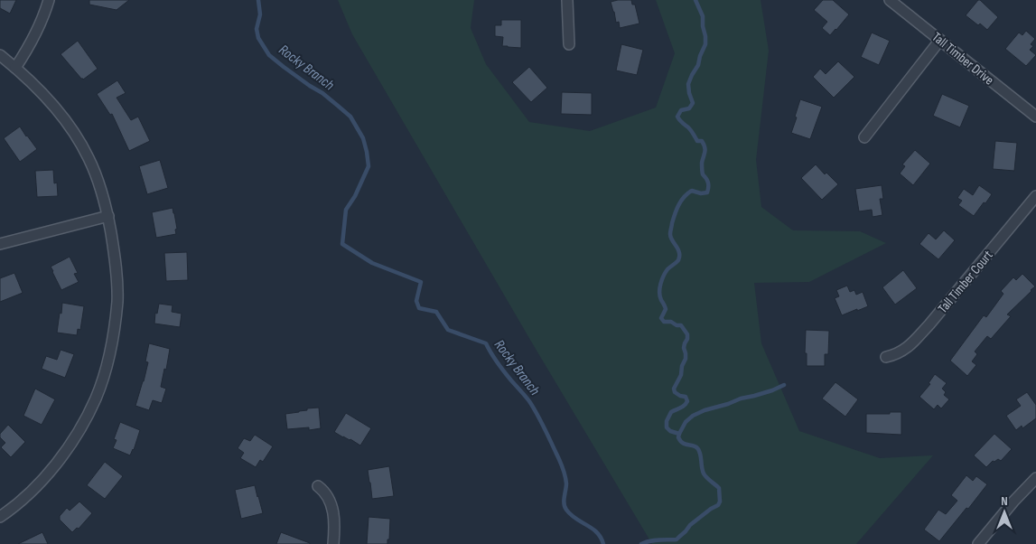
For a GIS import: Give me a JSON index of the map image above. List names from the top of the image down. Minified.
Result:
{"streets":{"street":["Tall Timber Drive","Tall Timber Court"]},"water":["Rocky Branch"],"north":"top"}
